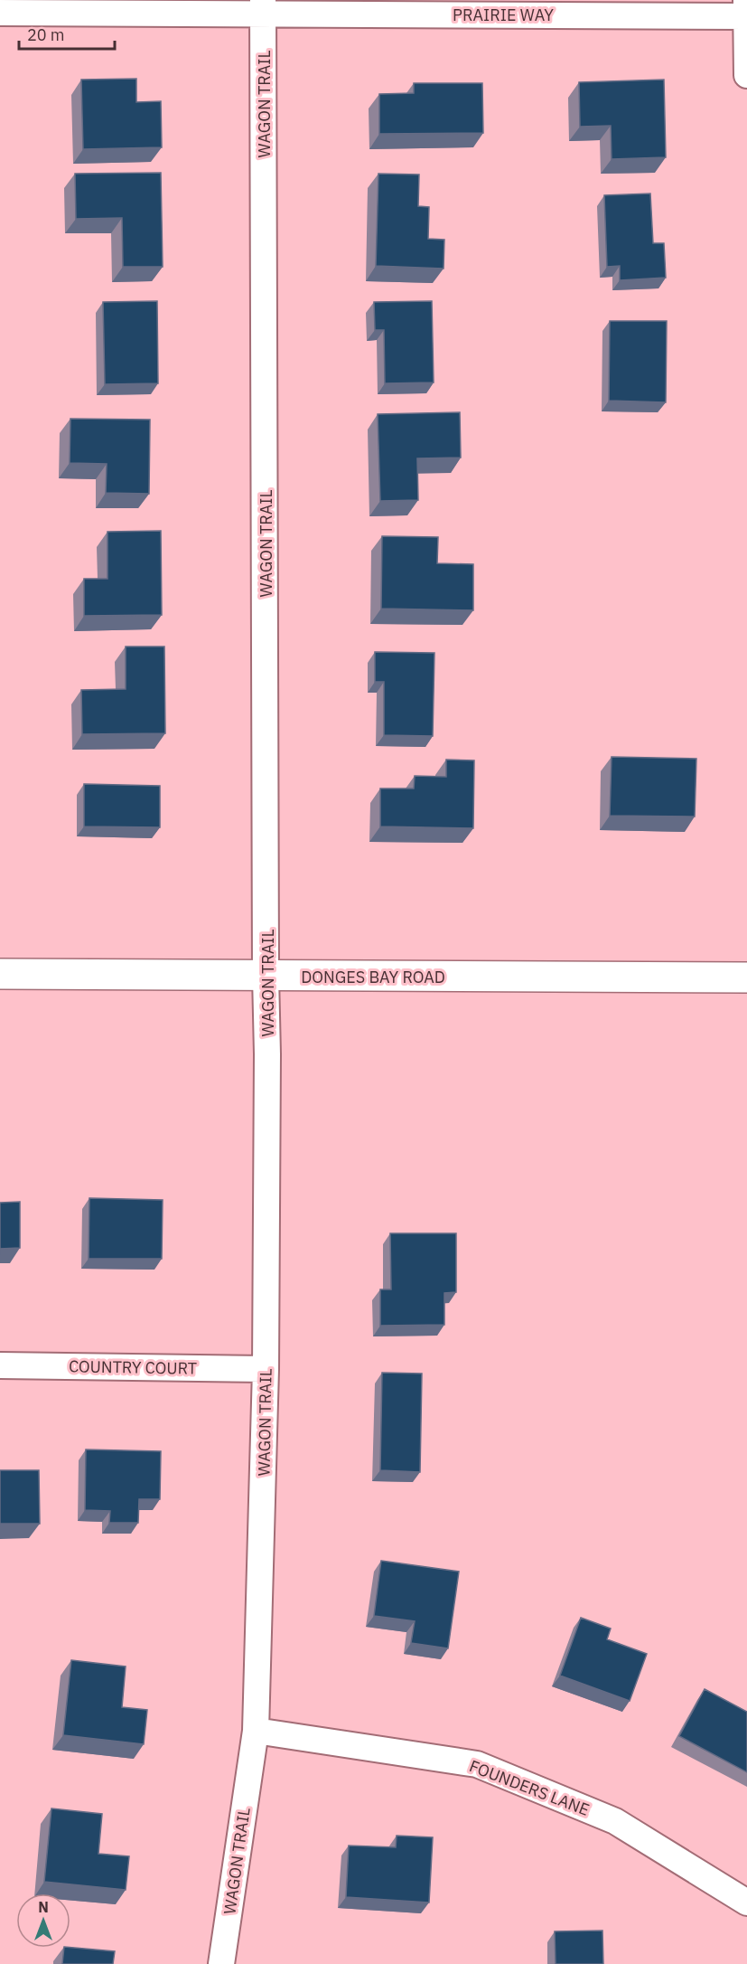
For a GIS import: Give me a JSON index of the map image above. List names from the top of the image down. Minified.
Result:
{"streets":{"street":["PRAIRIE WAY","WAGON TRAIL","DONGES BAY ROAD","COUNTRY COURT","FOUNDERS LANE"]},"crossings":[["PRAIRIE WAY","WAGON TRAIL"],["WAGON TRAIL","DONGES BAY ROAD"],["WAGON TRAIL","COUNTRY COURT"],["WAGON TRAIL","FOUNDERS LANE"]],"scale_bar":"20 m","north":"top"}
